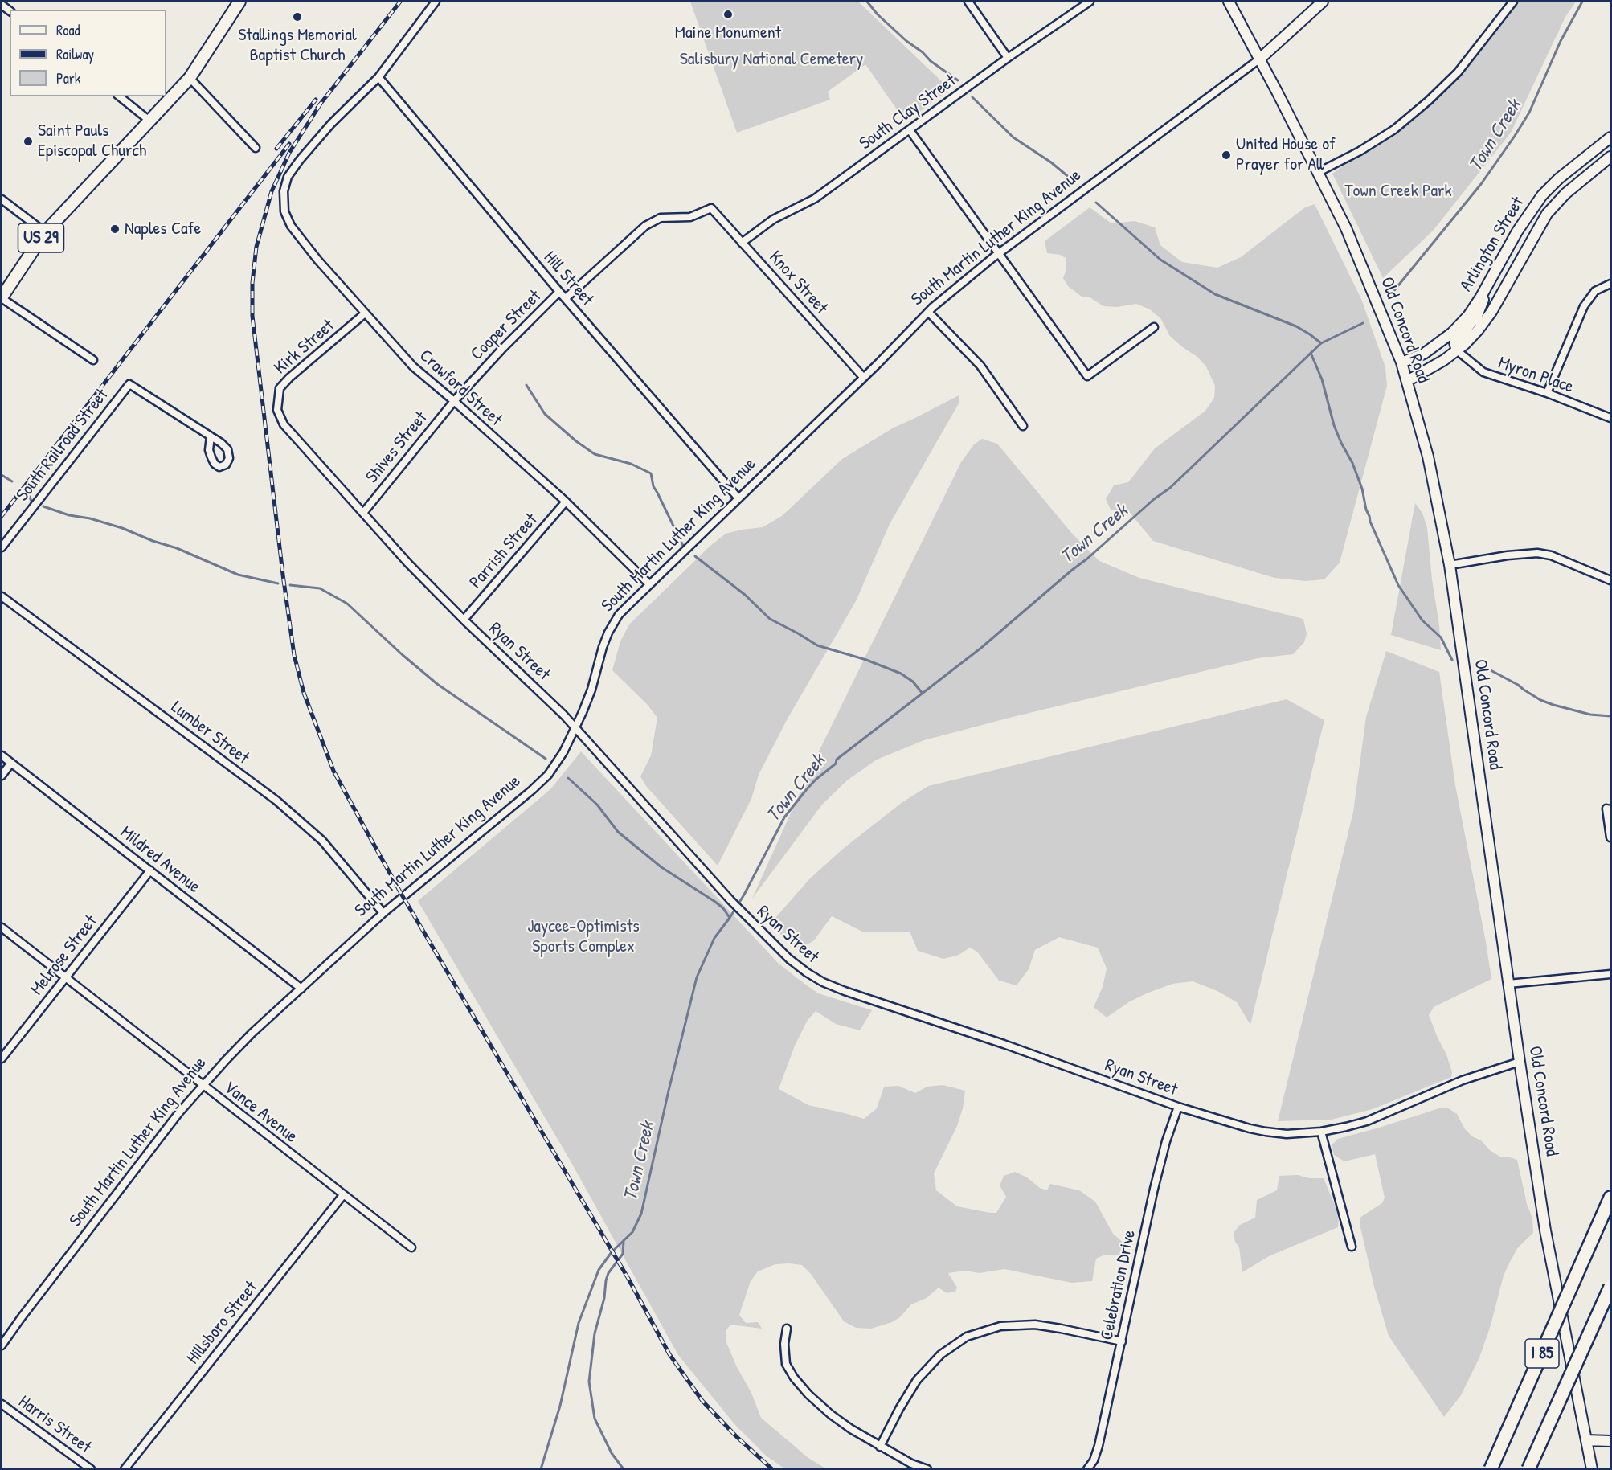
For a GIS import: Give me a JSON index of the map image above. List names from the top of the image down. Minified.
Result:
{"streets":{"highway":["I 85"],"main road":["US 29","South Martin Luther King Avenue","Arlington Street","Old Concord Road"],"street":["South Clay Street","Hill Street","Knox Street","Cooper Street","Kirk Street","Myron Place","Crawford Street","South Railroad Street","Shives Street","Parrish Street","Ryan Street","Lumber Street","Mildred Avenue","Melrose Street","Vance Avenue","Celebration Drive","Hillsboro Street","Harris Street"]},"crossings":[["South Clay Street","Knox Street"],["South Martin Luther King Avenue","Hill Street"],["South Martin Luther King Avenue","Knox Street"],["South Martin Luther King Avenue","Old Concord Road"],["South Martin Luther King Avenue","Crawford Street"],["South Martin Luther King Avenue","Ryan Street"],["South Martin Luther King Avenue","Lumber Street"],["South Martin Luther King Avenue","Mildred Avenue"],["South Martin Luther King Avenue","Vance Avenue"],["Arlington Street","Old Concord Road"],["Arlington Street","Myron Place"],["Hill Street","Cooper Street"],["Hill Street","Crawford Street"],["Knox Street","Cooper Street"],["Cooper Street","Crawford Street"],["Cooper Street","Shives Street"],["Old Concord Road","Ryan Street"],["Kirk Street","Crawford Street"],["Kirk Street","Ryan Street"],["Crawford Street","Shives Street"],["Crawford Street","Parrish Street"],["Shives Street","Ryan Street"],["Parrish Street","Ryan Street"],["Ryan Street","Celebration Drive"],["Mildred Avenue","Melrose Street"],["Melrose Street","Vance Avenue"],["Vance Avenue","Hillsboro Street"]],"water":["Town Creek"],"parks":["Salisbury National Cemetery","Town Creek Park","Jaycee-Optimists Sports Complex"],"places":["Maine Monument","Stallings Memorial Baptist Church","Saint Pauls Episcopal Church","United House of Prayer for All","Naples Cafe"],"legend":["Road","Railway","Park"]}
